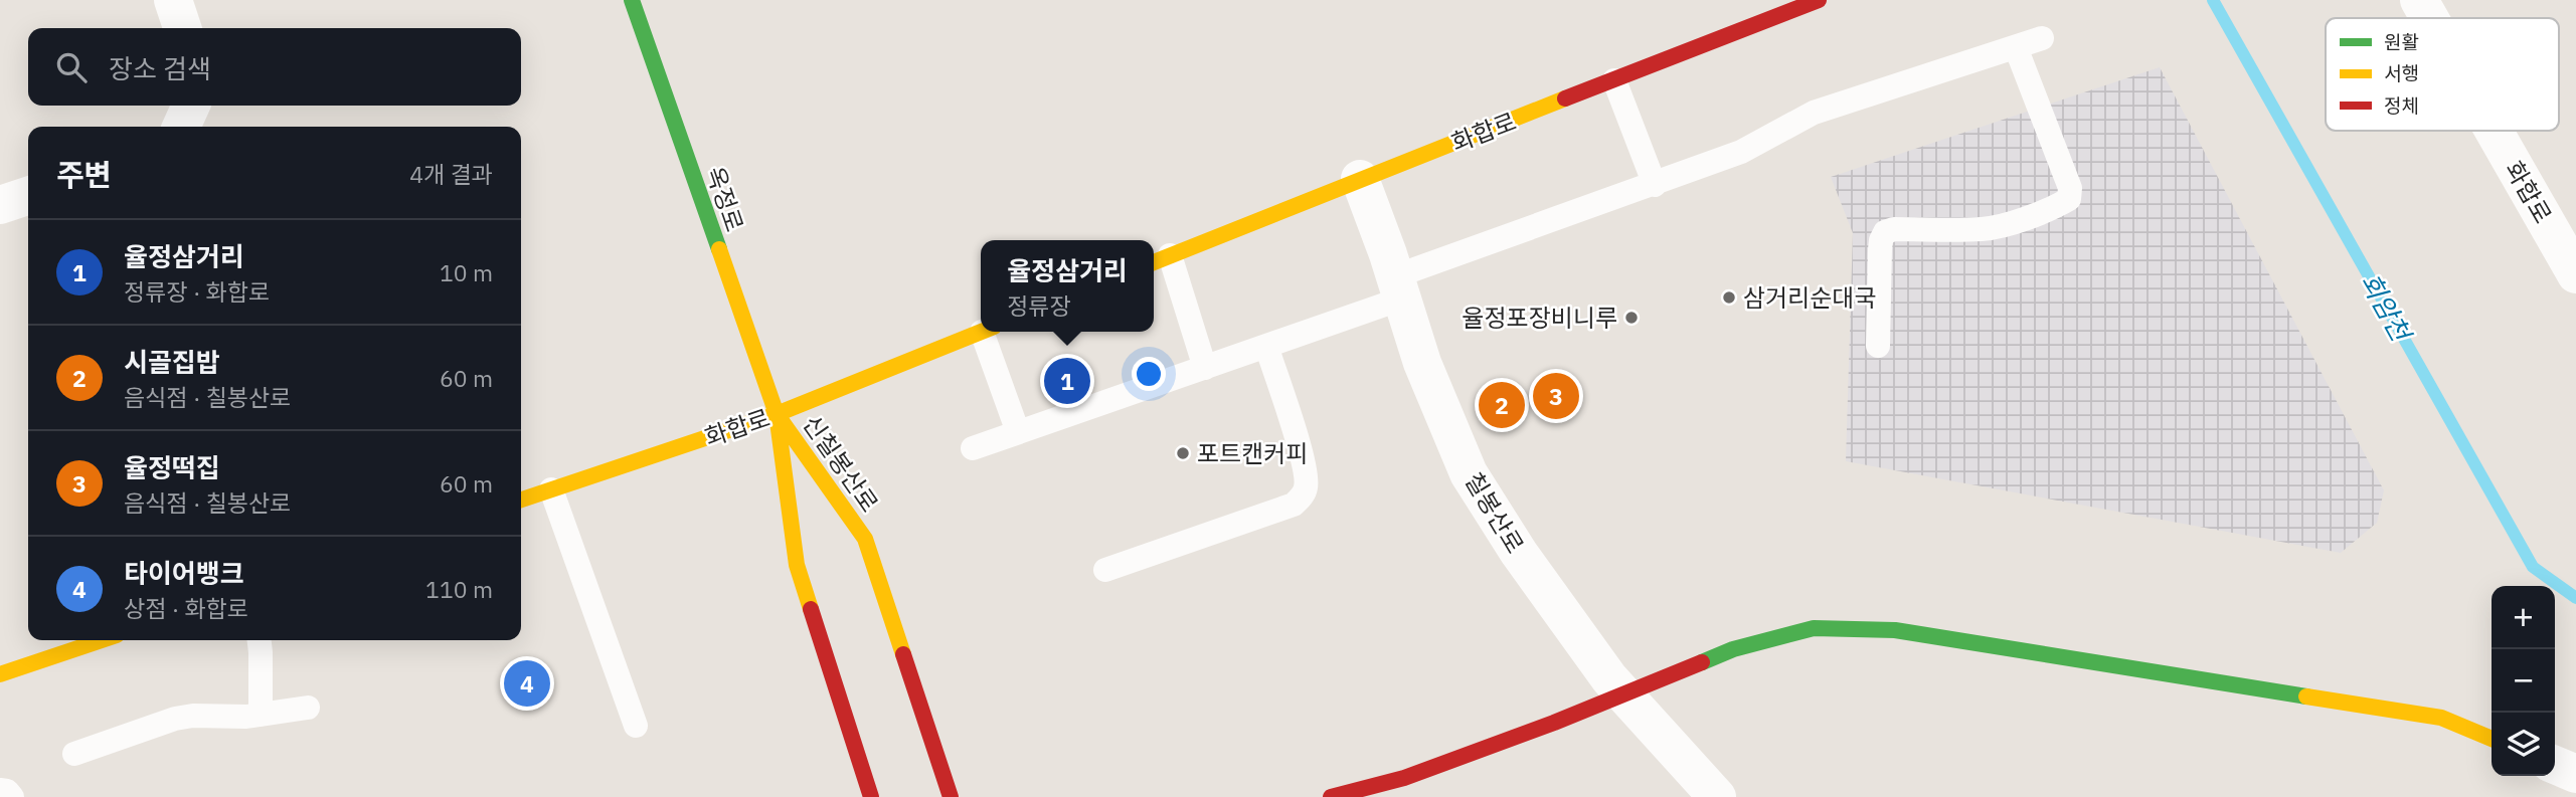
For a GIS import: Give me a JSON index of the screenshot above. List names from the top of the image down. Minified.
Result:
{"streets":{"street":["화합로","옥정로","신칠봉산로","칠봉산로"]},"crossings":[["화합로","옥정로"],["화합로","신칠봉산로"],["화합로","칠봉산로"],["옥정로","신칠봉산로"]],"water":["회암천"],"places":["삼거리순대국","율정포장비니루","포트캔커피"],"legend":["원활","서행","정체"],"page":{"search":"장소 검색","heading":["주변","4개 결과"],"list":[{"mark":"1","name":"율정삼거리","note":"정류장 · 화합로","value":"10 m"},{"mark":"2","name":"시골집밥","note":"음식점 · 칠봉산로","value":"60 m"},{"mark":"3","name":"율정떡집","note":"음식점 · 칠봉산로","value":"60 m"},{"mark":"4","name":"타이어뱅크","note":"상점 · 화합로","value":"110 m"}],"popup":["율정삼거리","정류장"],"pins":["1","3","2","4"],"map_buttons":["+","−"]}}
